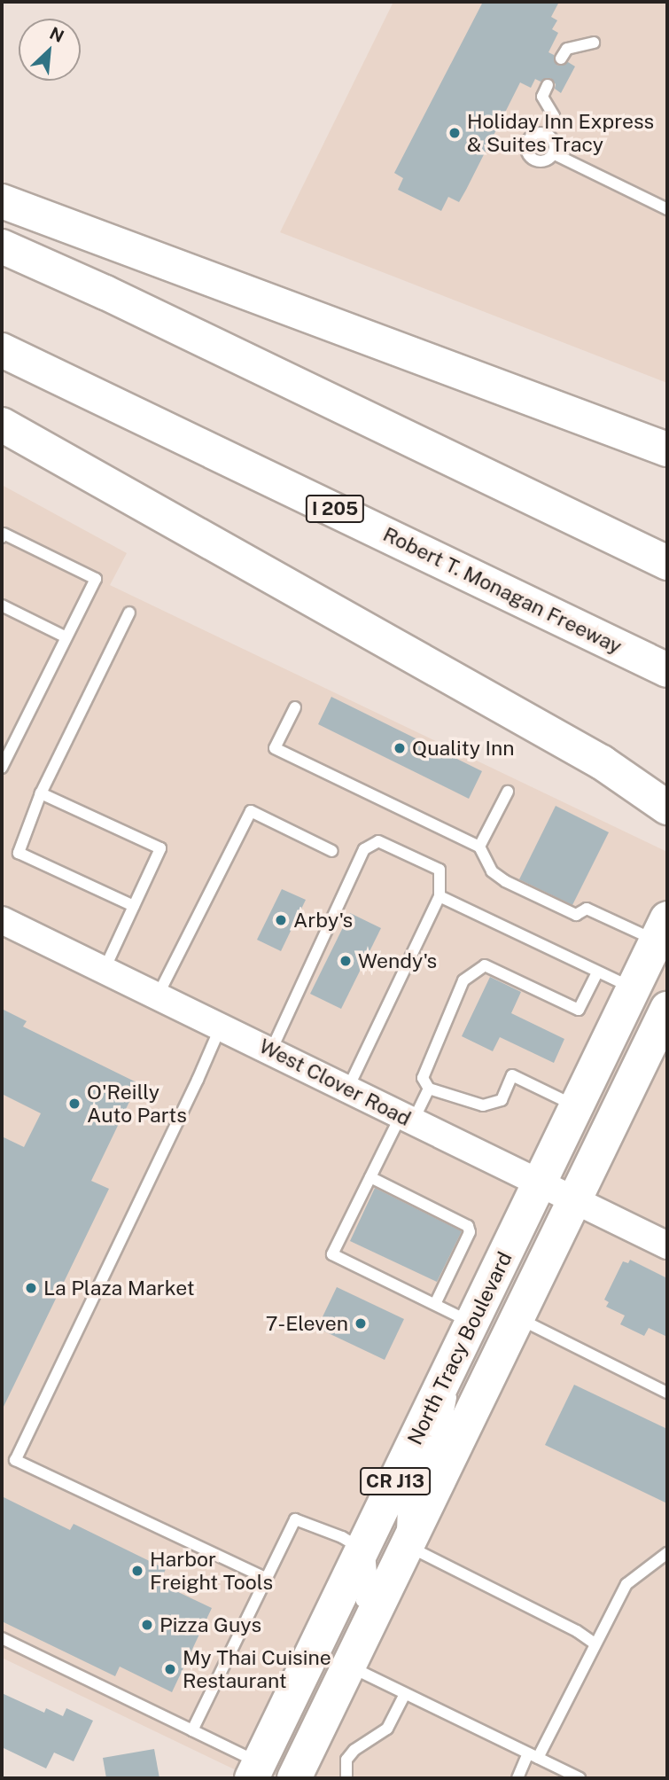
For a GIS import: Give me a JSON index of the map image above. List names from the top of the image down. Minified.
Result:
{"streets":{"main road":["I 205","Robert T. Monagan Freeway","North Tracy Boulevard","CR J13"],"street":["West Clover Road"]},"crossings":[["West Clover Road","North Tracy Boulevard"]],"places":["Holiday Inn Express & Suites Tracy","Quality Inn","Arby's","Wendy's","O'Reilly Auto Parts","La Plaza Market","7-Eleven","Harbor Freight Tools","Pizza Guys","My Thai Cuisine Restaurant"],"north":"top right"}
